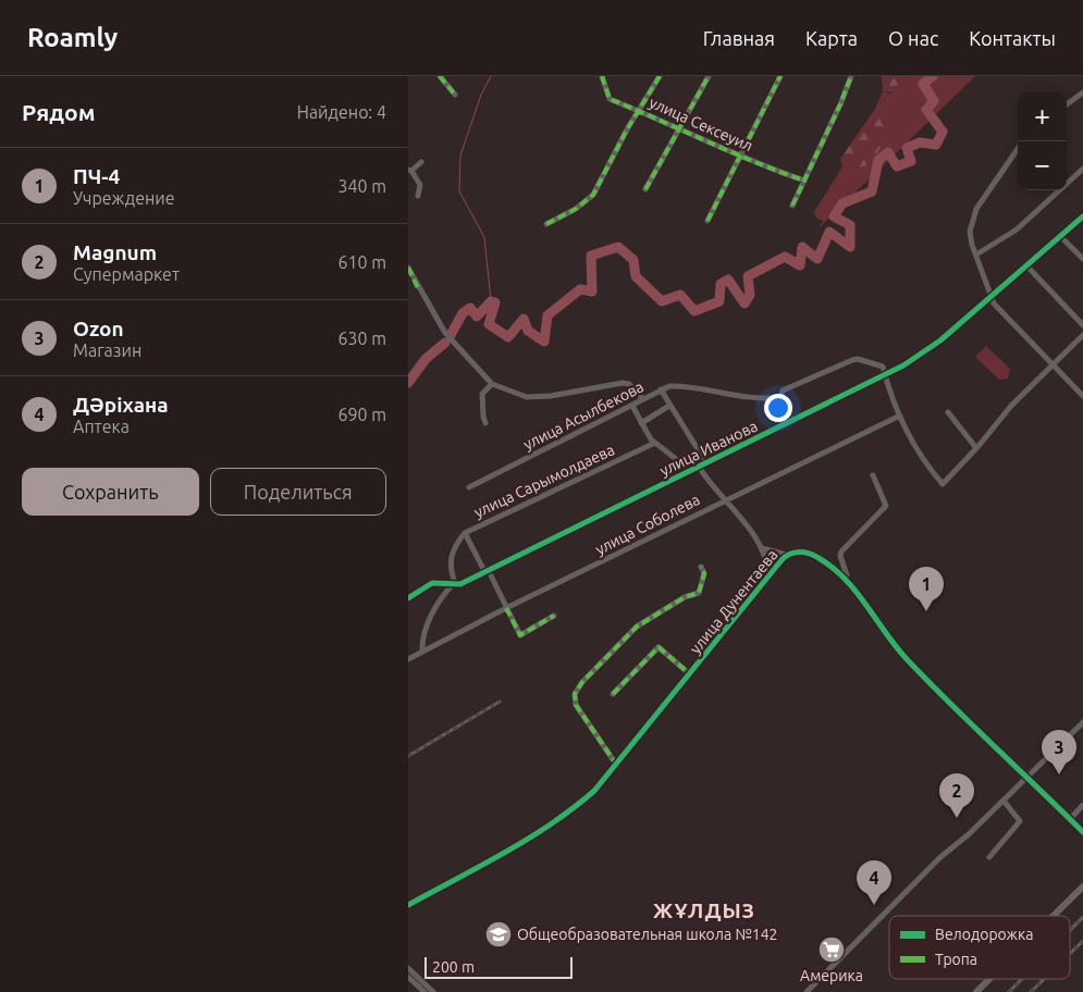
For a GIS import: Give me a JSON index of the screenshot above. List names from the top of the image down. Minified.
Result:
{"streets":{"street":["улица Сексеуил","улица Асылбекова","улица Иванова","улица Сарымолдаева","улица Соболева","улица Дунентаева"]},"crossings":[["улица Асылбекова","улица Иванова"],["улица Иванова","улица Сарымолдаева"]],"districts":["ЖҰЛДЫЗ"],"places":{"school or university":["Общеобразовательная школа №142"],"supermarket":["Америка"]},"legend":["Велодорожка","Тропа"],"scale_bar":"200 m","page":{"header":"Roamly","nav":["Главная","Карта","О нас","Контакты"],"heading":["Рядом","Найдено: 4"],"map_buttons":["+","−"],"list":[{"mark":"1","name":"ПЧ-4","note":"Учреждение","value":"340 m"},{"mark":"2","name":"Magnum","note":"Супермаркет","value":"610 m"},{"mark":"3","name":"Ozon","note":"Магазин","value":"630 m"},{"mark":"4","name":"Дəріхана","note":"Аптека","value":"690 m"}],"buttons":["Сохранить","Поделиться"],"pins":["1","3","2","4"],"scale":"200 m"}}
